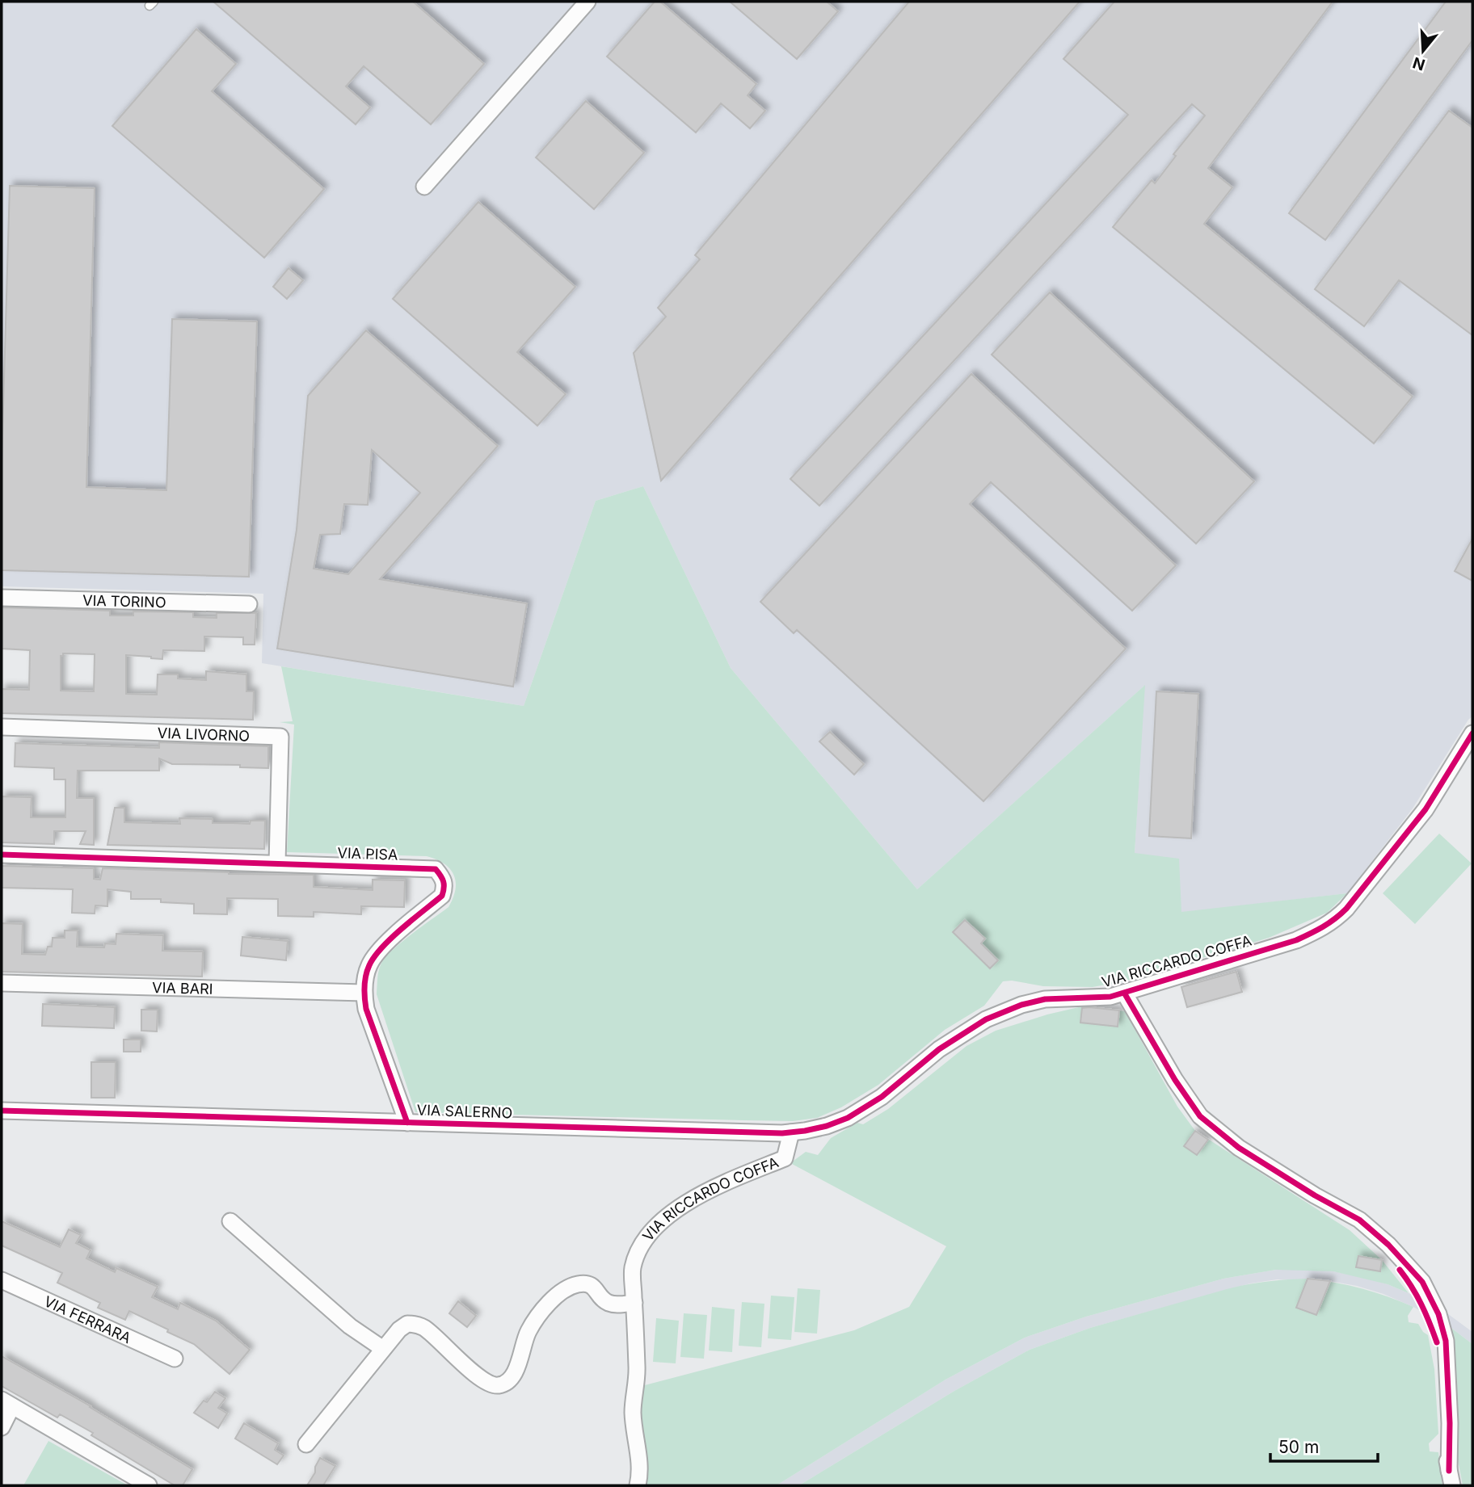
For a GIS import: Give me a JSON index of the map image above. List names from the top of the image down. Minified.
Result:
{"streets":{"street":["VIA TORINO","VIA LIVORNO","VIA PISA","VIA RICCARDO COFFA","VIA BARI","VIA SALERNO","VIA FERRARA"]},"crossings":[["VIA LIVORNO","VIA PISA"],["VIA PISA","VIA BARI"],["VIA PISA","VIA SALERNO"],["VIA RICCARDO COFFA","VIA SALERNO"]],"scale_bar":"50 m","north":"bottom"}
